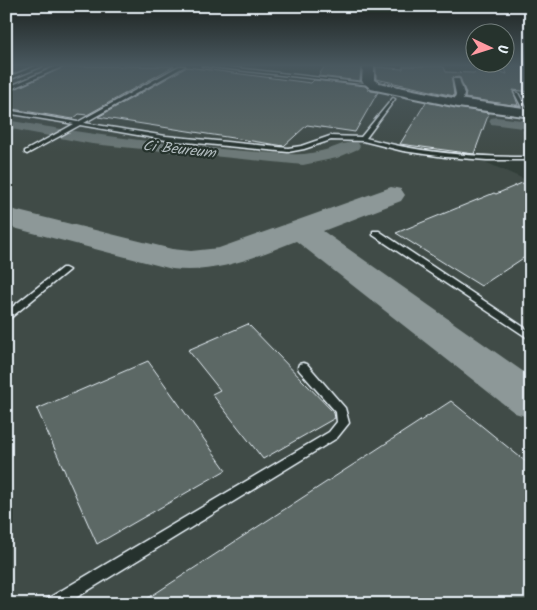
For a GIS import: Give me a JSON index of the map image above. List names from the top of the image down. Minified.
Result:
{"water":["Ci Beureum"],"north":"right"}
